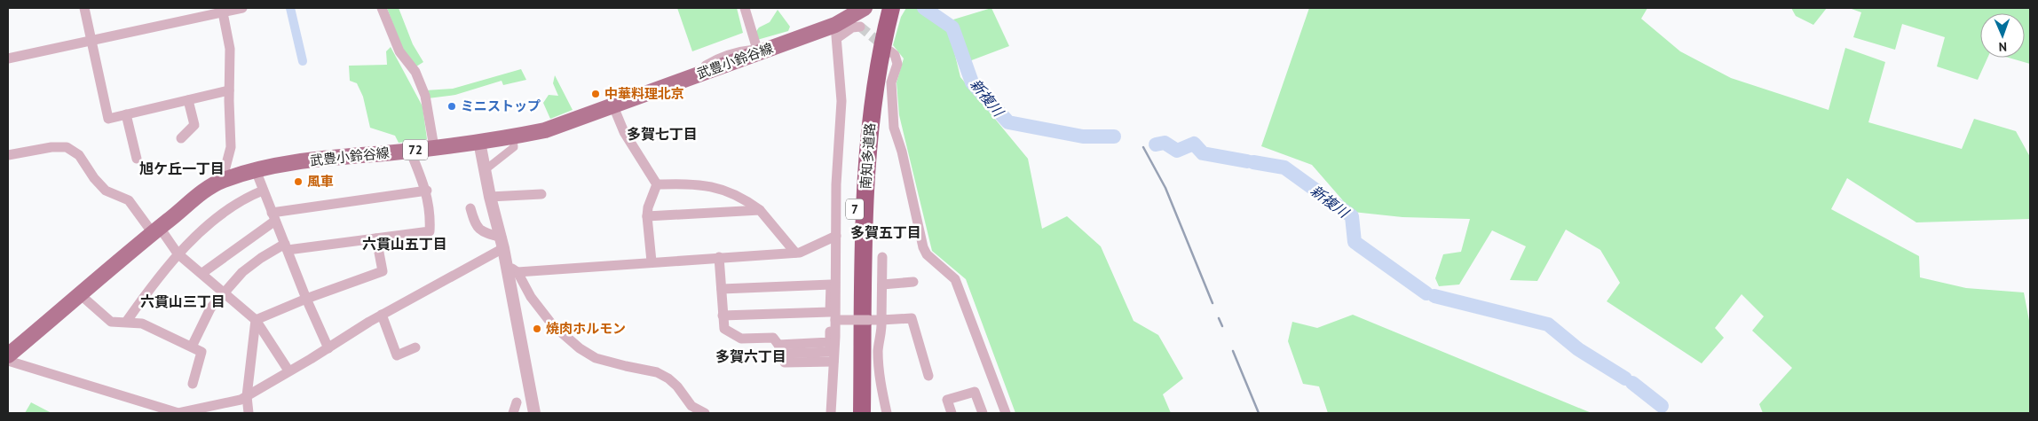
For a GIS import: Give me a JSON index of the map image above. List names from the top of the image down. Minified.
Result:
{"streets":{"highway":["南知多道路","7"],"main road":["武豊小鈴谷線","72"]},"districts":["多賀七丁目","旭ケ丘一丁目","多賀五丁目","六貫山五丁目","六貫山三丁目","多賀六丁目"],"water":["新複川"],"places":["中華料理北京","ミニストップ","風車","焼肉ホルモン"],"north":"bottom"}
